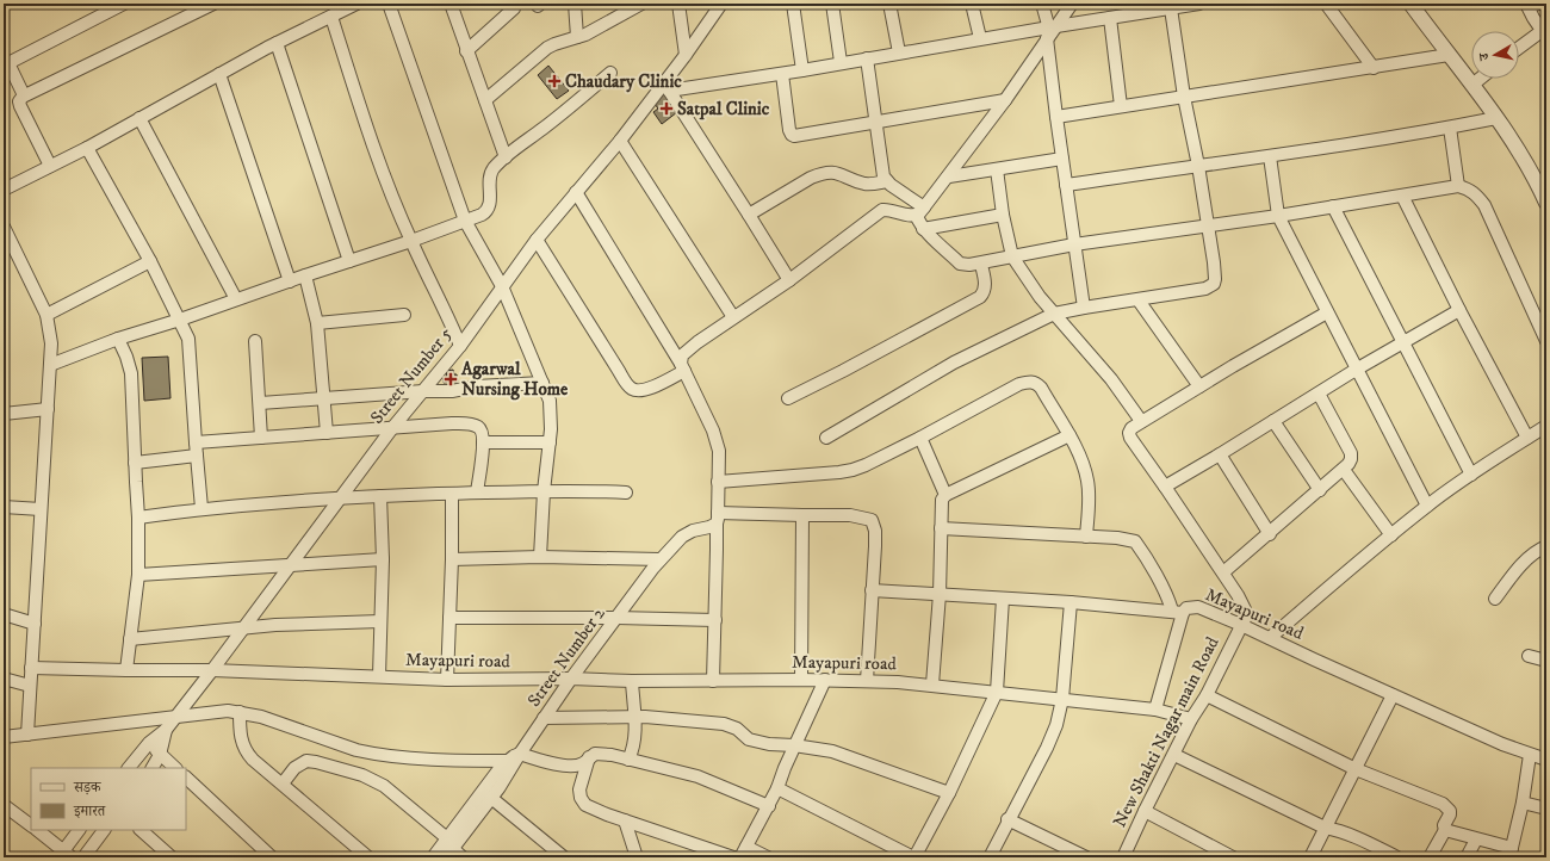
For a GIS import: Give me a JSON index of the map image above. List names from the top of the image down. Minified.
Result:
{"streets":{"street":["Street Number 5","Mayapuri road","Street Number 2","New Shakti Nagar main Road"]},"crossings":[["Street Number 5","Mayapuri road"],["Mayapuri road","Street Number 2"],["Mayapuri road","New Shakti Nagar main Road"]],"places":{"health":["Chaudary Clinic","Satpal Clinic","Agarwal Nursing Home"]},"legend":["सड़क","इमारत"],"north":"left"}
